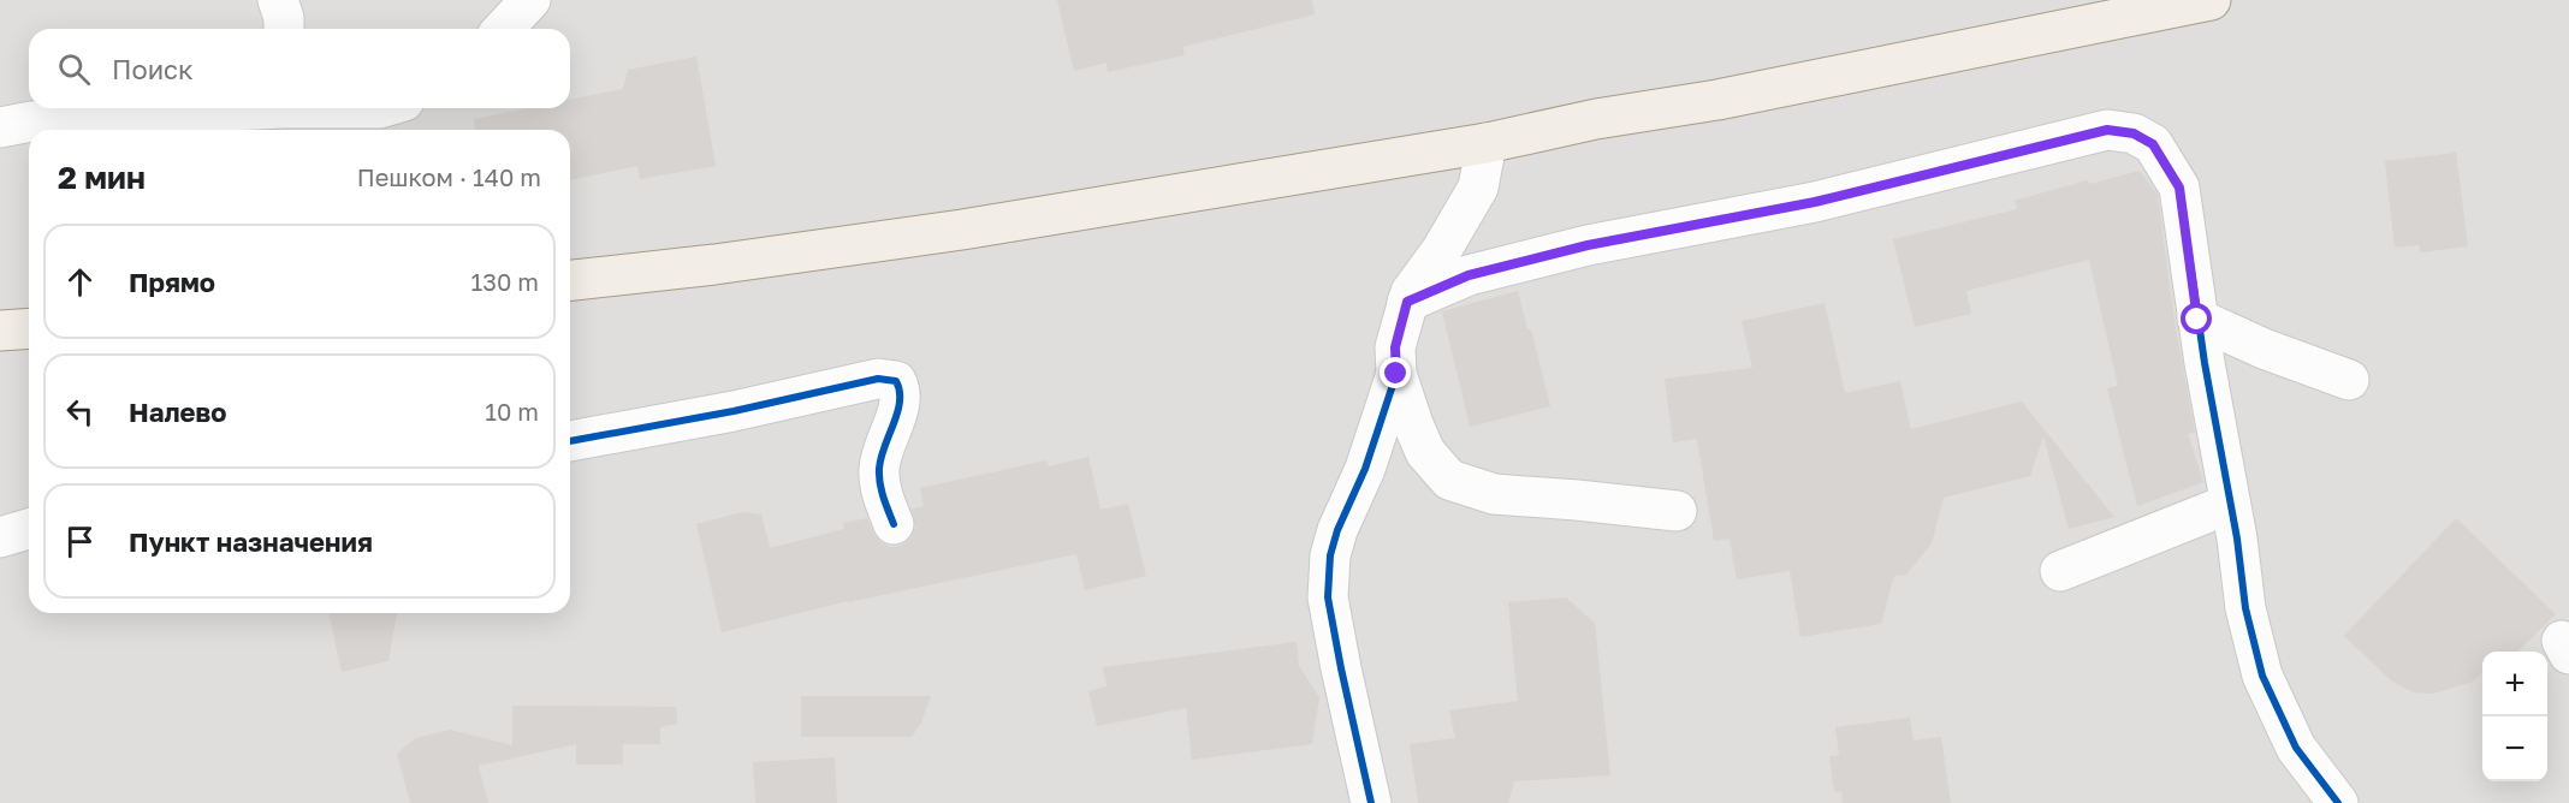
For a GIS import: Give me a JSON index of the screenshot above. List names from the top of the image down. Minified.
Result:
{"page":{"search":"Поиск","heading":["2 мин","Пешком · 140 m"],"list":[["Прямо","130 m"],["Налево","10 m"],"Пункт назначения"],"map_buttons":["+","−"]}}
